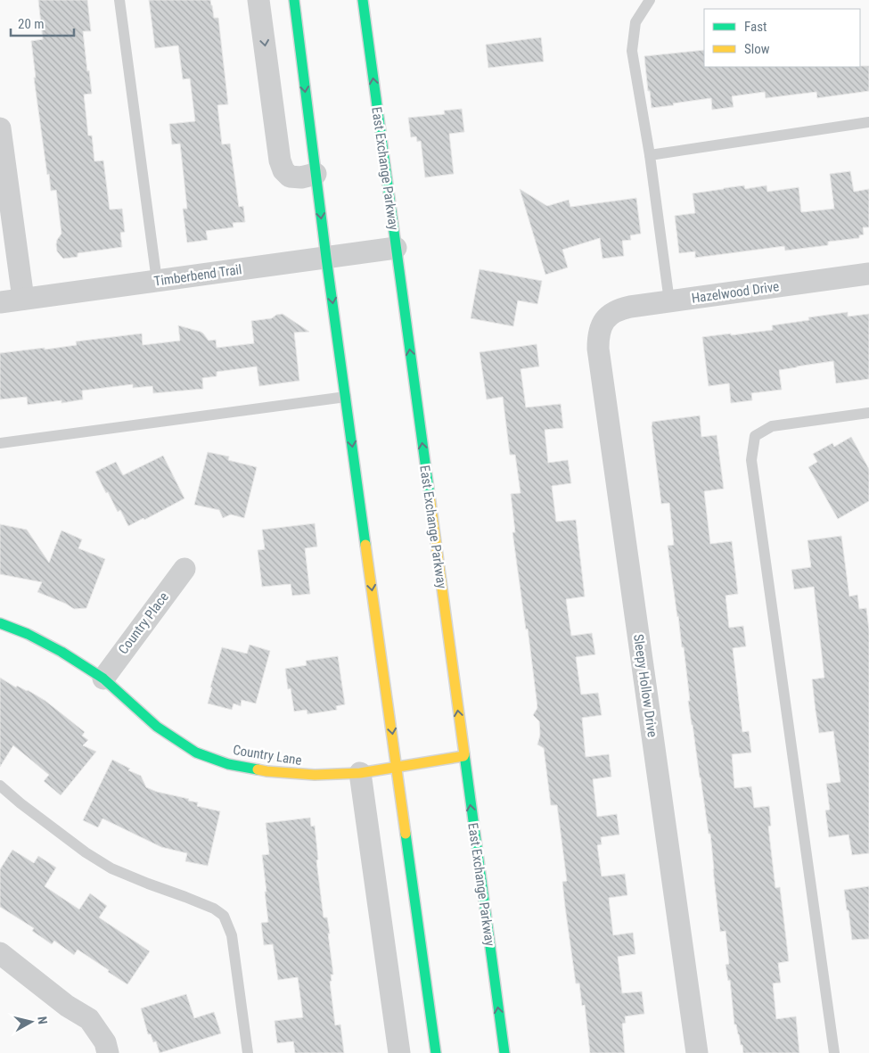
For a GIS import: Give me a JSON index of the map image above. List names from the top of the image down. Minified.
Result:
{"streets":{"main road":["East Exchange Parkway","Country Lane"],"street":["Timberbend Trail","Hazelwood Drive","Country Place","Sleepy Hollow Drive"]},"crossings":[["East Exchange Parkway","Timberbend Trail"],["East Exchange Parkway","Country Lane"],["Hazelwood Drive","Sleepy Hollow Drive"],["Country Place","Country Lane"]],"legend":["Fast","Slow"],"scale_bar":"20 m","north":"right"}
